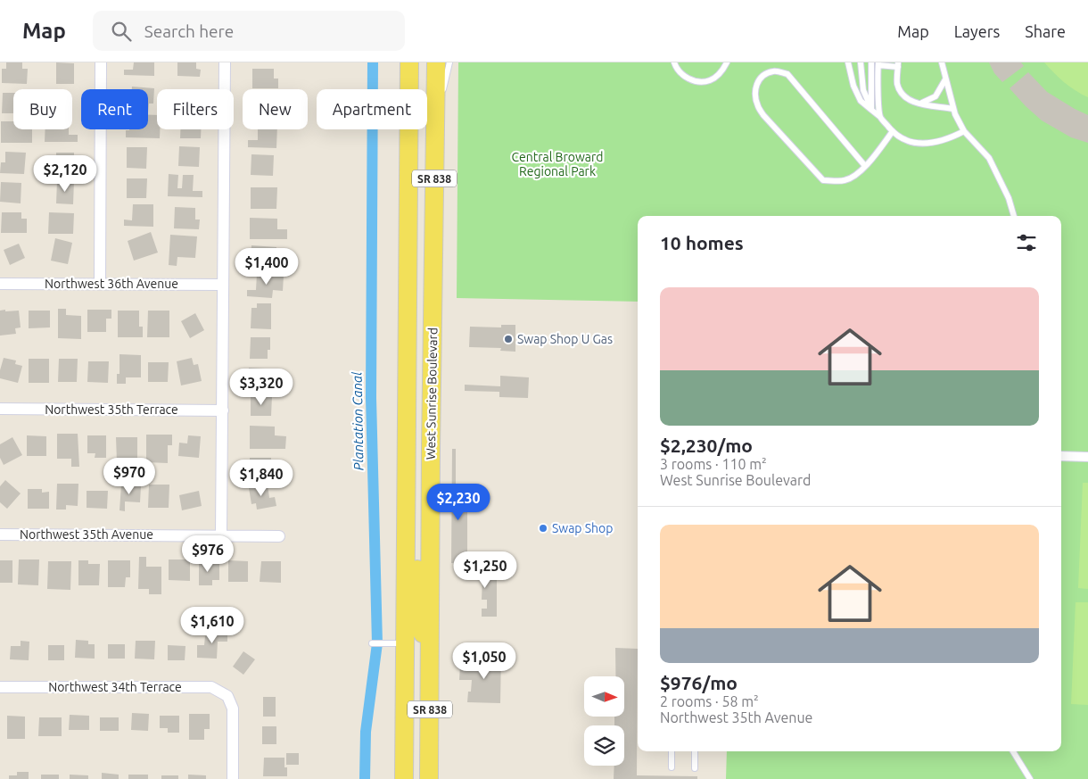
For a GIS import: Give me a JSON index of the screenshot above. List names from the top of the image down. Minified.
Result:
{"streets":{"main road":["SR 838","West Sunrise Boulevard"],"street":["Northwest 36th Avenue","Northwest 35th Terrace","Northwest 35th Avenue","Northwest 34th Terrace"]},"water":["Plantation Canal"],"parks":["Central Broward Regional Park"],"places":["Swap Shop U Gas","Swap Shop"],"north":"right","page":{"header":"Map","search":"Search here","nav":["Map","Layers","Share"],"chip":["Buy","Rent","Filters","New","Apartment"],"price":["$2,120","$1,400","$3,320","$970","$1,840","$2,230","$976","$1,250","$1,610","$1,050"],"heading":"10 homes","list":[{"name":"$2,230/mo","note":"3 rooms · 110 m² · West Sunrise Boulevard"},{"name":"$976/mo","note":"2 rooms · 58 m² · Northwest 35th Avenue"}]}}
